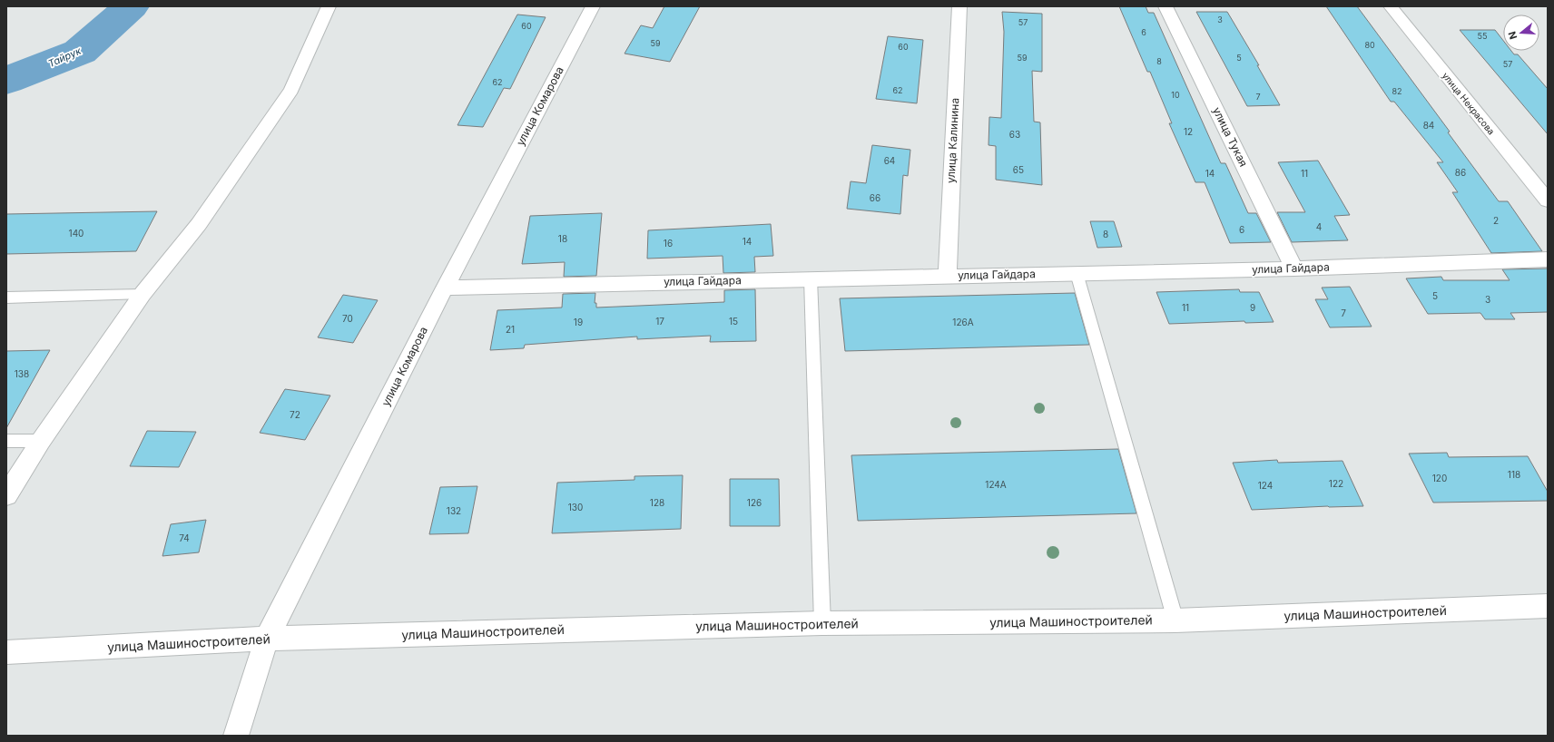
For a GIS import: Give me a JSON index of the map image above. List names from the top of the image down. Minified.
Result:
{"streets":{"street":["улица Некрасова","улица Комарова","улица Тукая","улица Калинина","улица Гайдара","улица Машиностроителей"]},"crossings":[["улица Комарова","улица Гайдара"],["улица Комарова","улица Машиностроителей"],["улица Тукая","улица Гайдара"],["улица Калинина","улица Гайдара"]],"water":["Тайрук"],"house_numbers":["3","57","60","6","55","59","80","60","59","5","8","57","62","62","82","10","7","84","12","63","64","65","86","14","11","66","2","4","6","140","8","18","14","16","5","3","11","9","7","70","17","15","19","126А","21","138","72","118","120","122","124А","124","128","126","130","132","74"],"north":"left"}
